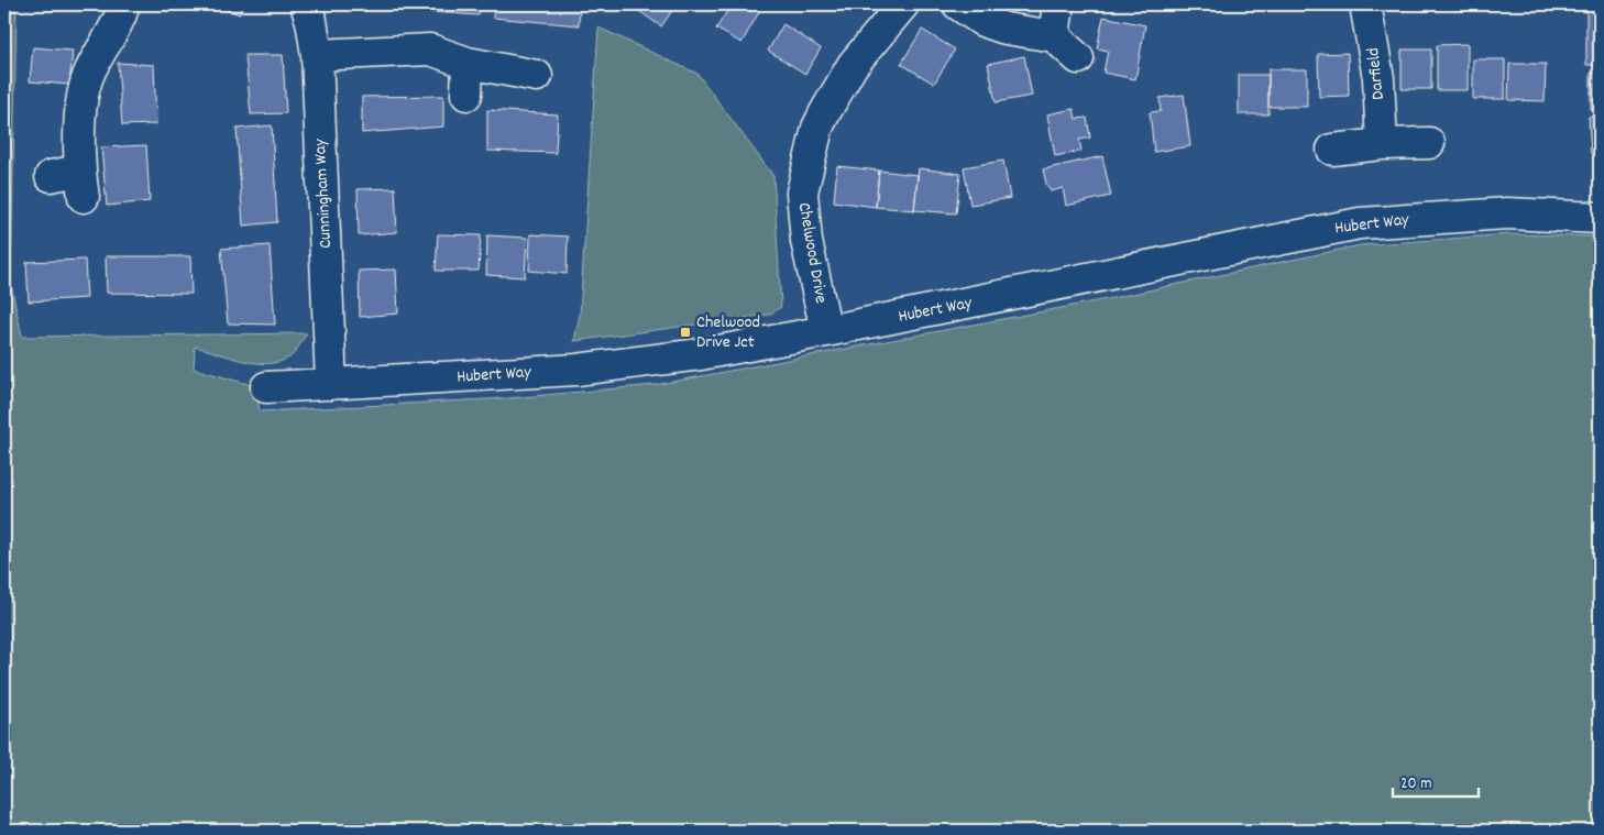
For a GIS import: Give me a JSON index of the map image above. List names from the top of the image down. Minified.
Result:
{"streets":{"street":["Darfield","Cunningham Way","Hubert Way","Chelwood Drive"]},"crossings":[["Cunningham Way","Hubert Way"],["Hubert Way","Chelwood Drive"]],"places":{"transit":["Chelwood Drive Jct"]},"scale_bar":"20 m"}
